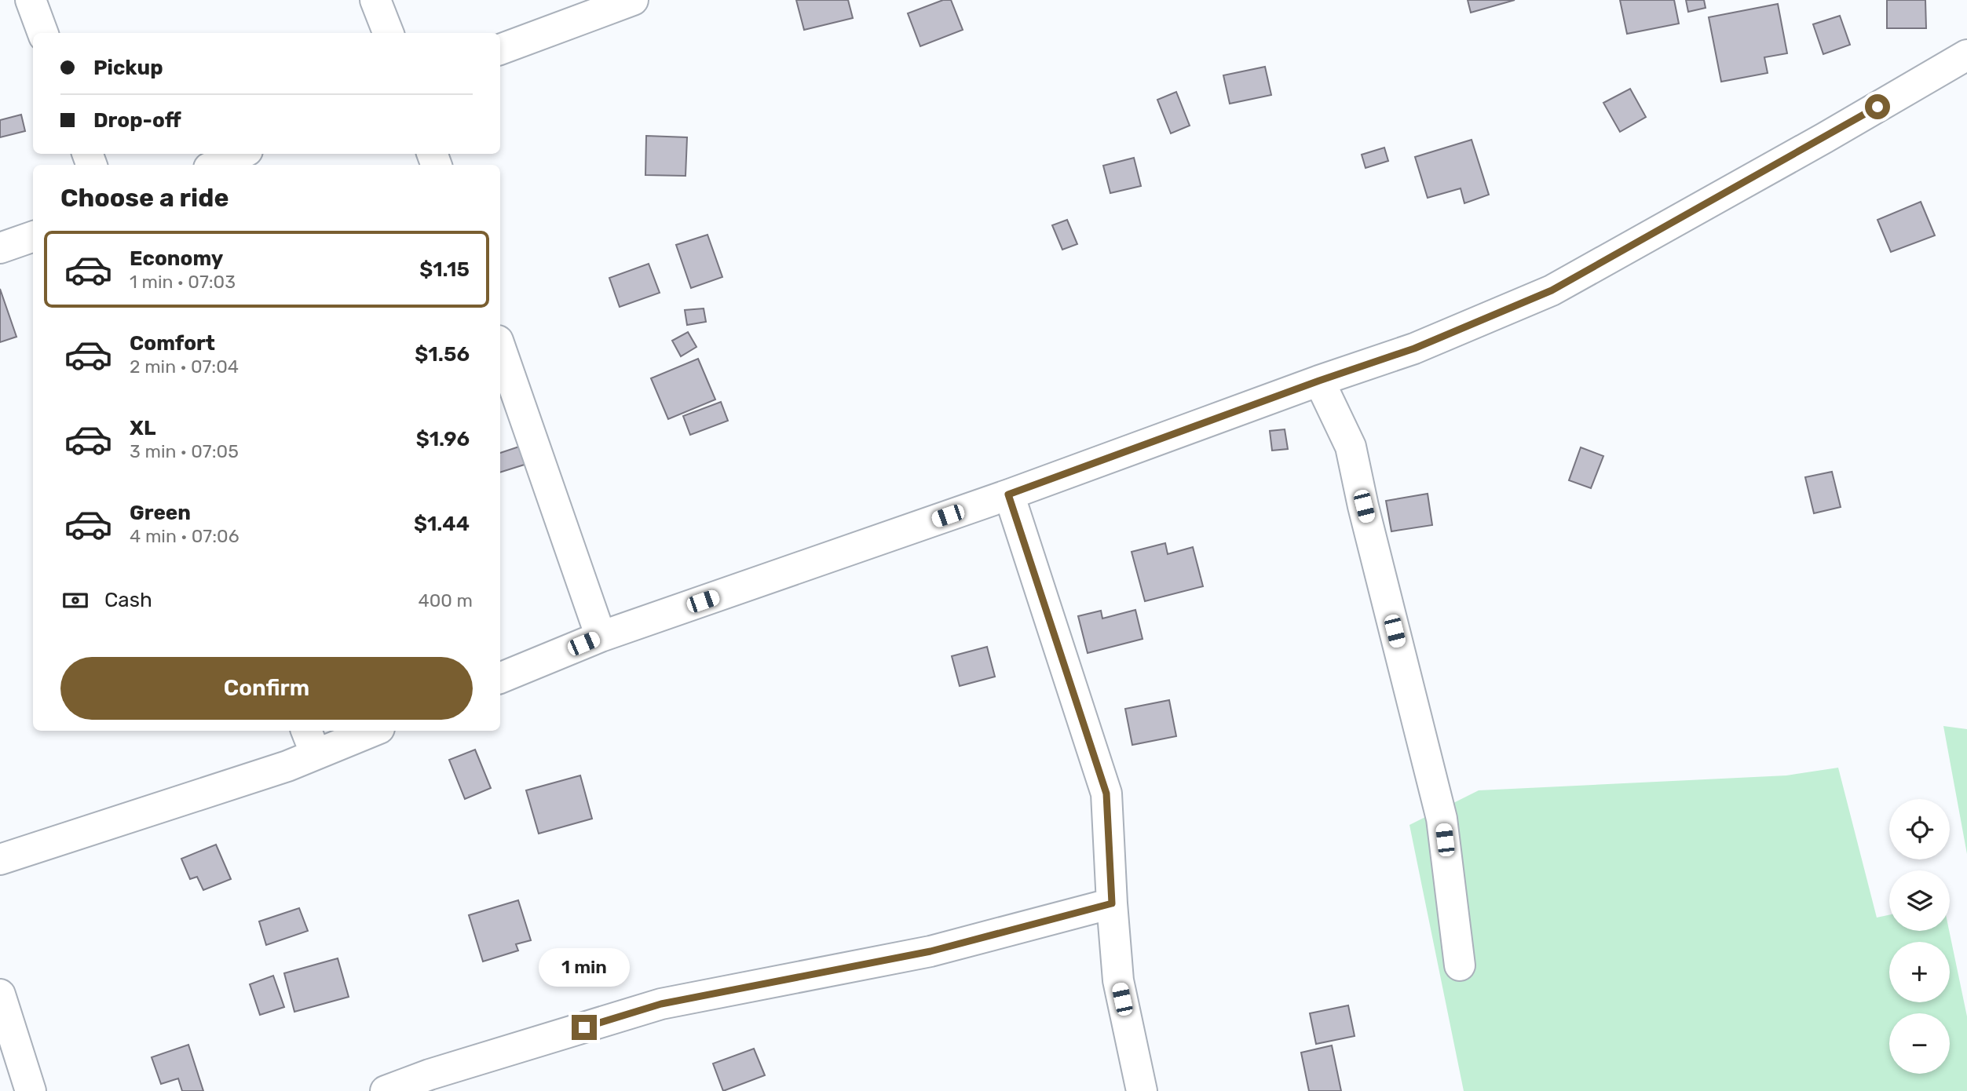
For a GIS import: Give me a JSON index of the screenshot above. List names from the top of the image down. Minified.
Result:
{"page":{"banner":["Pickup","Drop-off"],"heading":"Choose a ride","list":[{"name":"Economy","note":"1 min · 07:03","value":"$1.15"},{"name":"Comfort","note":"2 min · 07:04","value":"$1.56"},{"name":"XL","note":"3 min · 07:05","value":"$1.96"},{"name":"Green","note":"4 min · 07:06","value":"$1.44"}],"pay":["Cash","400 m"],"buttons":"Confirm","map_buttons":["+","−"],"bubble":"1 min"}}
